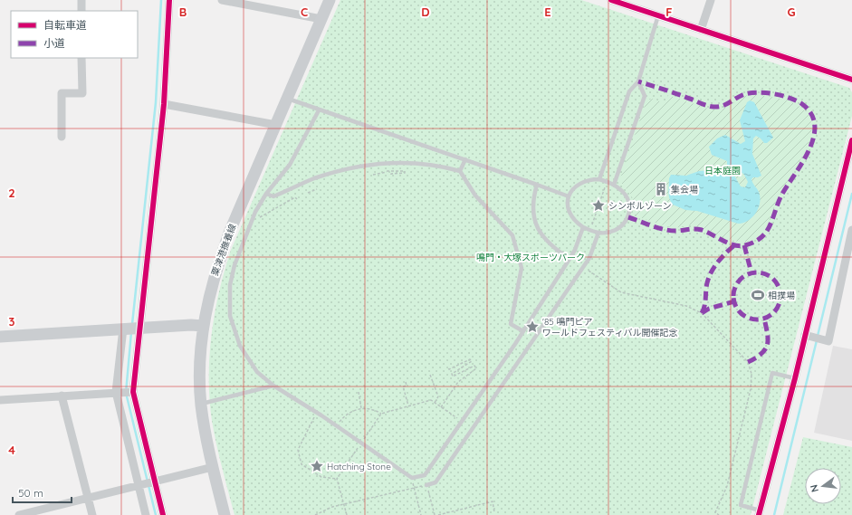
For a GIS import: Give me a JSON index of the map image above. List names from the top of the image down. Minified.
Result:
{"streets":{"main road":["粟津港撫養線"]},"parks":["日本庭園","鳴門・大塚スポーツパーク"],"places":{"building":["集会場"],"place":["シンボルゾーン","'85 鳴門ピア ワールドフェスティバル開催記念","Hatching Stone"],"sports":["相撲場"]},"legend":["自転車道","小道"],"scale_bar":"50 m","north":"left","grid":{"columns":["B","C","D","E","F","G"],"rows":["2","3","4"]}}
